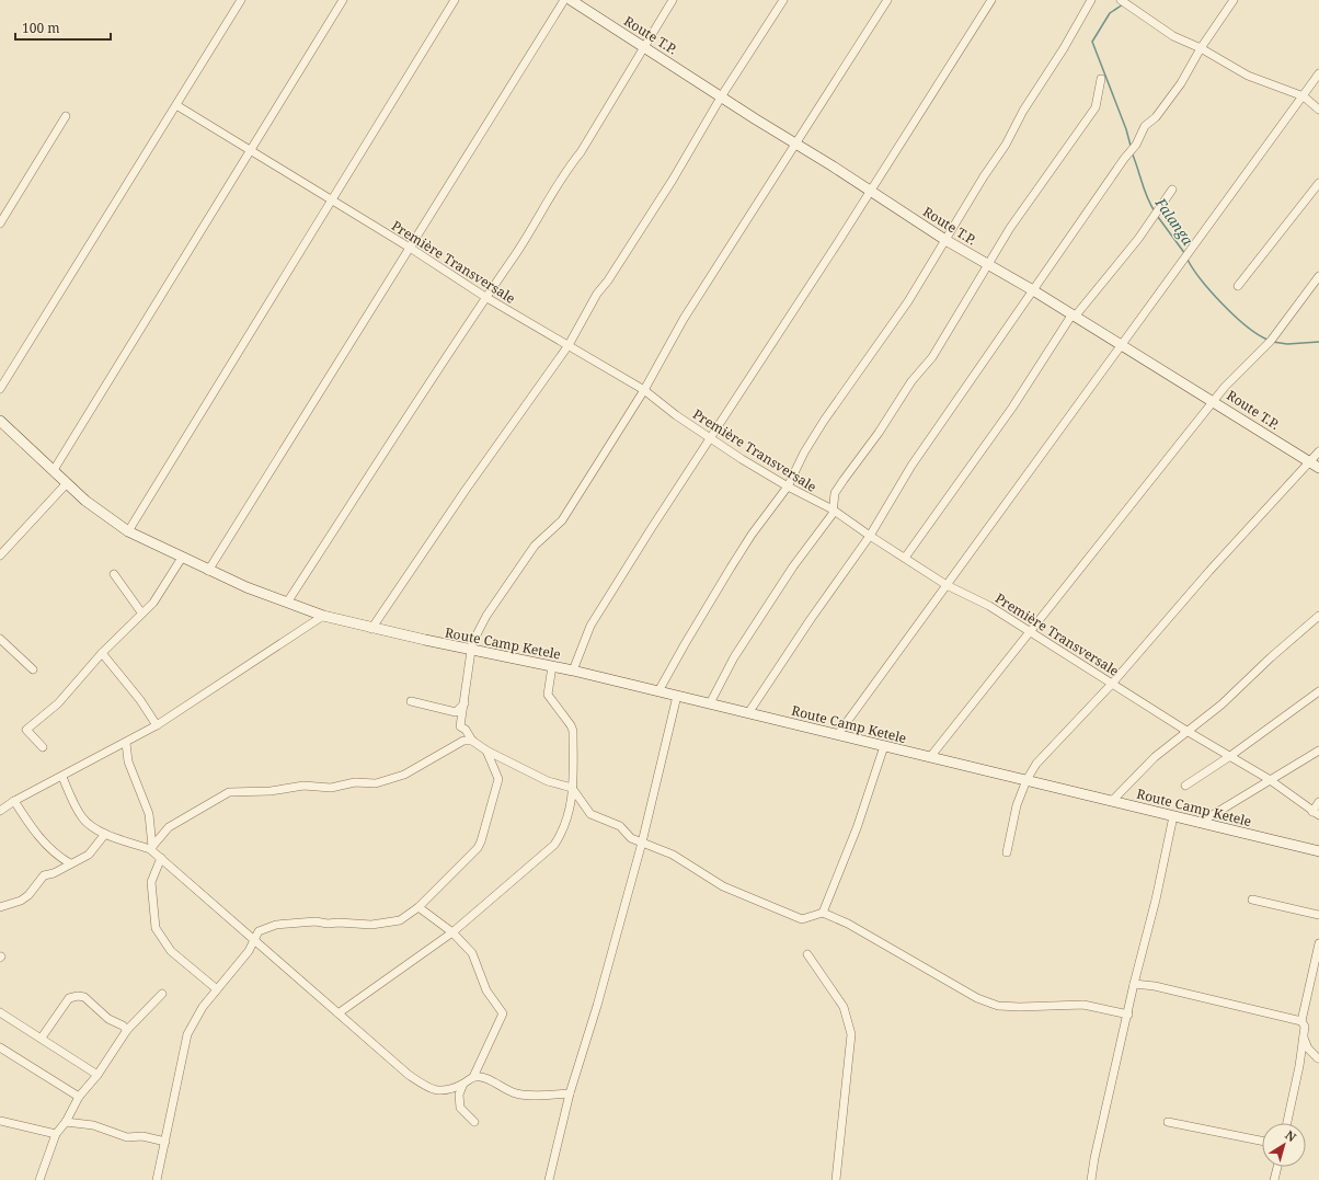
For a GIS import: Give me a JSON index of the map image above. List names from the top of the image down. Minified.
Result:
{"streets":{"street":["Route T.P.","Première Transversale","Route Camp Ketele"]},"water":["Falanga"],"scale_bar":"100 m","north":"top right"}
